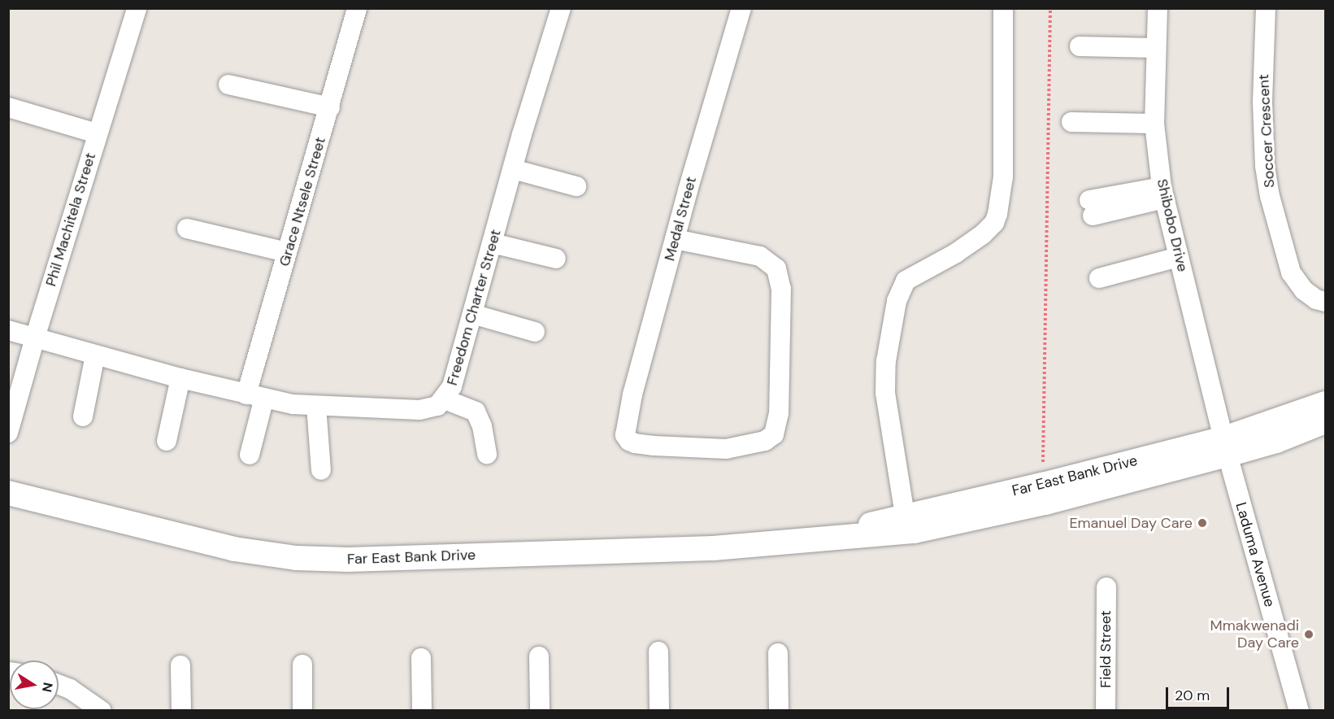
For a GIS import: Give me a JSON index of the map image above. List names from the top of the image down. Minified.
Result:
{"streets":{"street":["Soccer Crescent","Grace Ntsele Street","Medal Street","Phil Machitela Street","Shibobo Drive","Freedom Charter Street","Far East Bank Drive","Laduma Avenue","Field Street"]},"crossings":[["Grace Ntsele Street","Freedom Charter Street"],["Phil Machitela Street","Freedom Charter Street"],["Shibobo Drive","Far East Bank Drive"],["Shibobo Drive","Laduma Avenue"],["Far East Bank Drive","Laduma Avenue"]],"places":["Emanuel Day Care","Mmakwenadi Day Care"],"scale_bar":"20 m","north":"right"}
